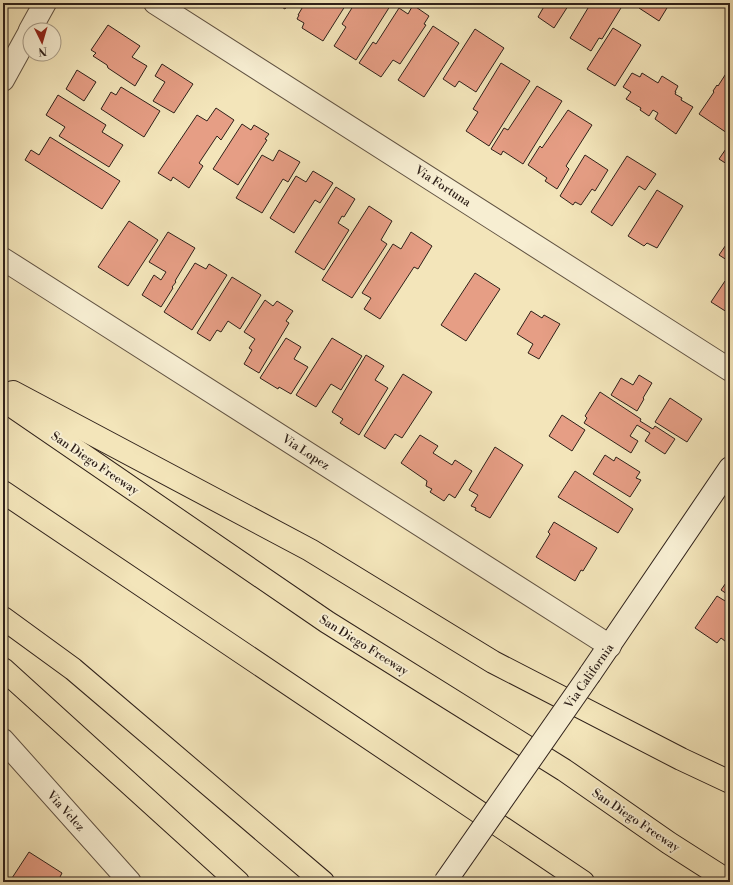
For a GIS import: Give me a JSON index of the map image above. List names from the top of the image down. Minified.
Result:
{"streets":{"highway":["San Diego Freeway"],"street":["Via Fortuna","Via Lopez","Via California","Via Velez"]},"crossings":[["Via Lopez","Via California"]],"north":"bottom"}
